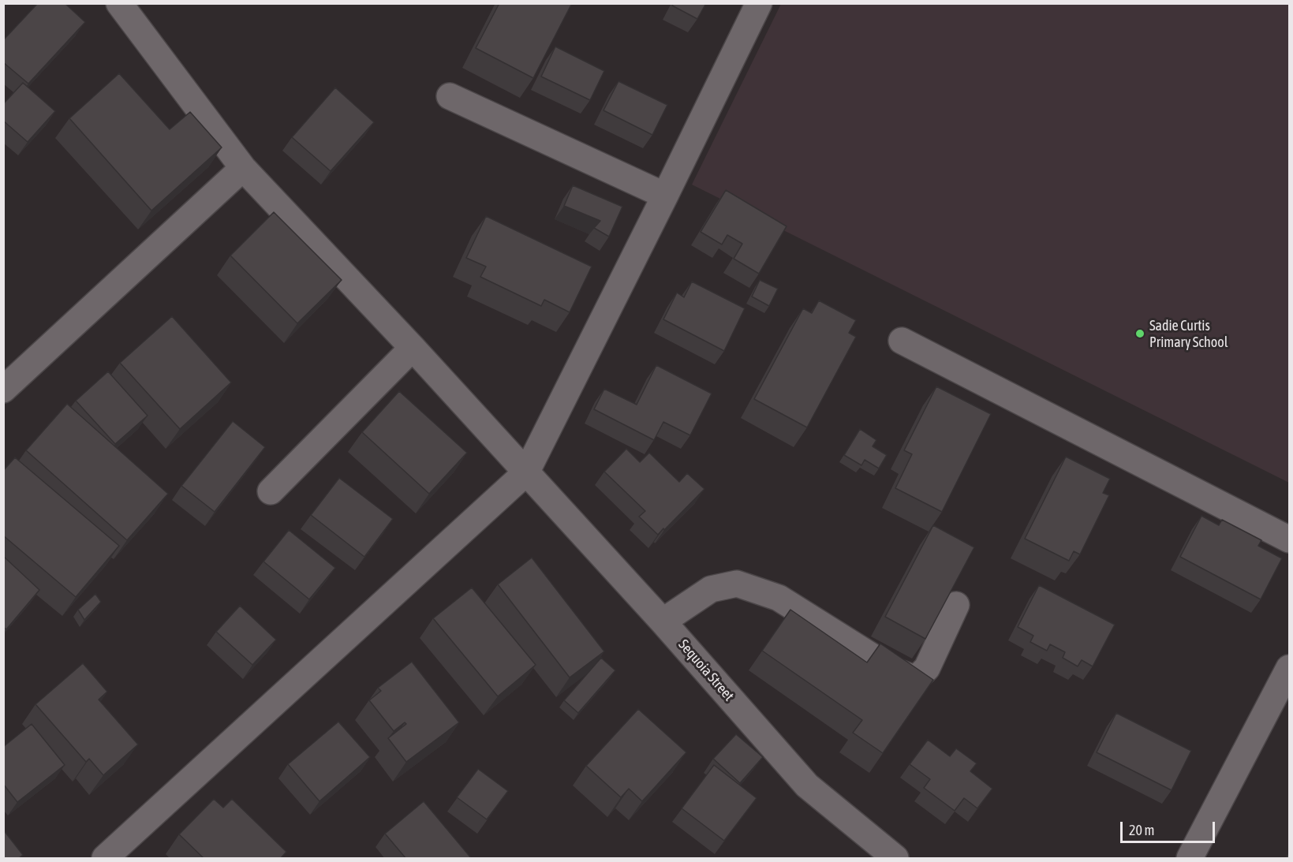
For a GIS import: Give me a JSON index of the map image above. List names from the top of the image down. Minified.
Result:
{"streets":{"street":["Sequoia Street"]},"places":["Sadie Curtis Primary School"],"scale_bar":"20 m"}
